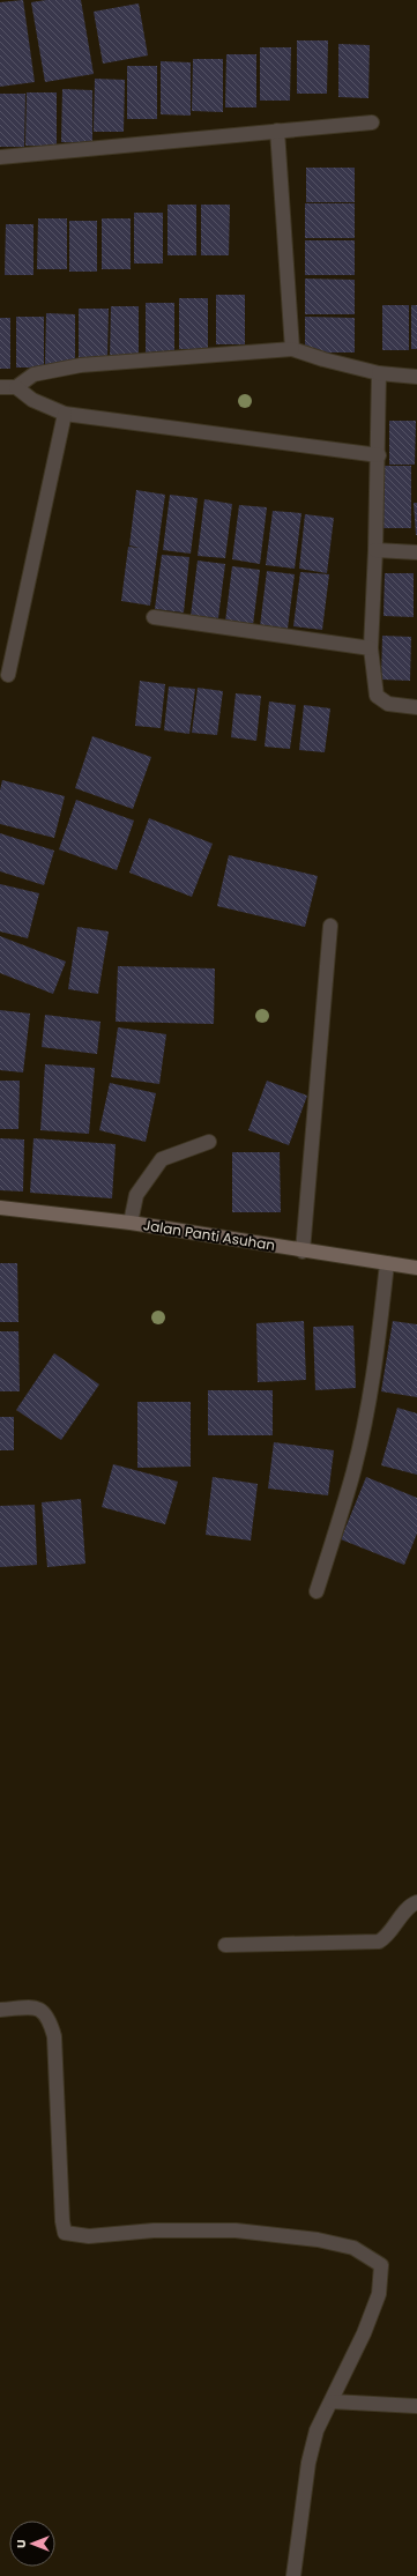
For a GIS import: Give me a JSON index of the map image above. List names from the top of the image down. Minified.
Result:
{"streets":{"street":["Jalan Panti Asuhan"]},"north":"left"}
